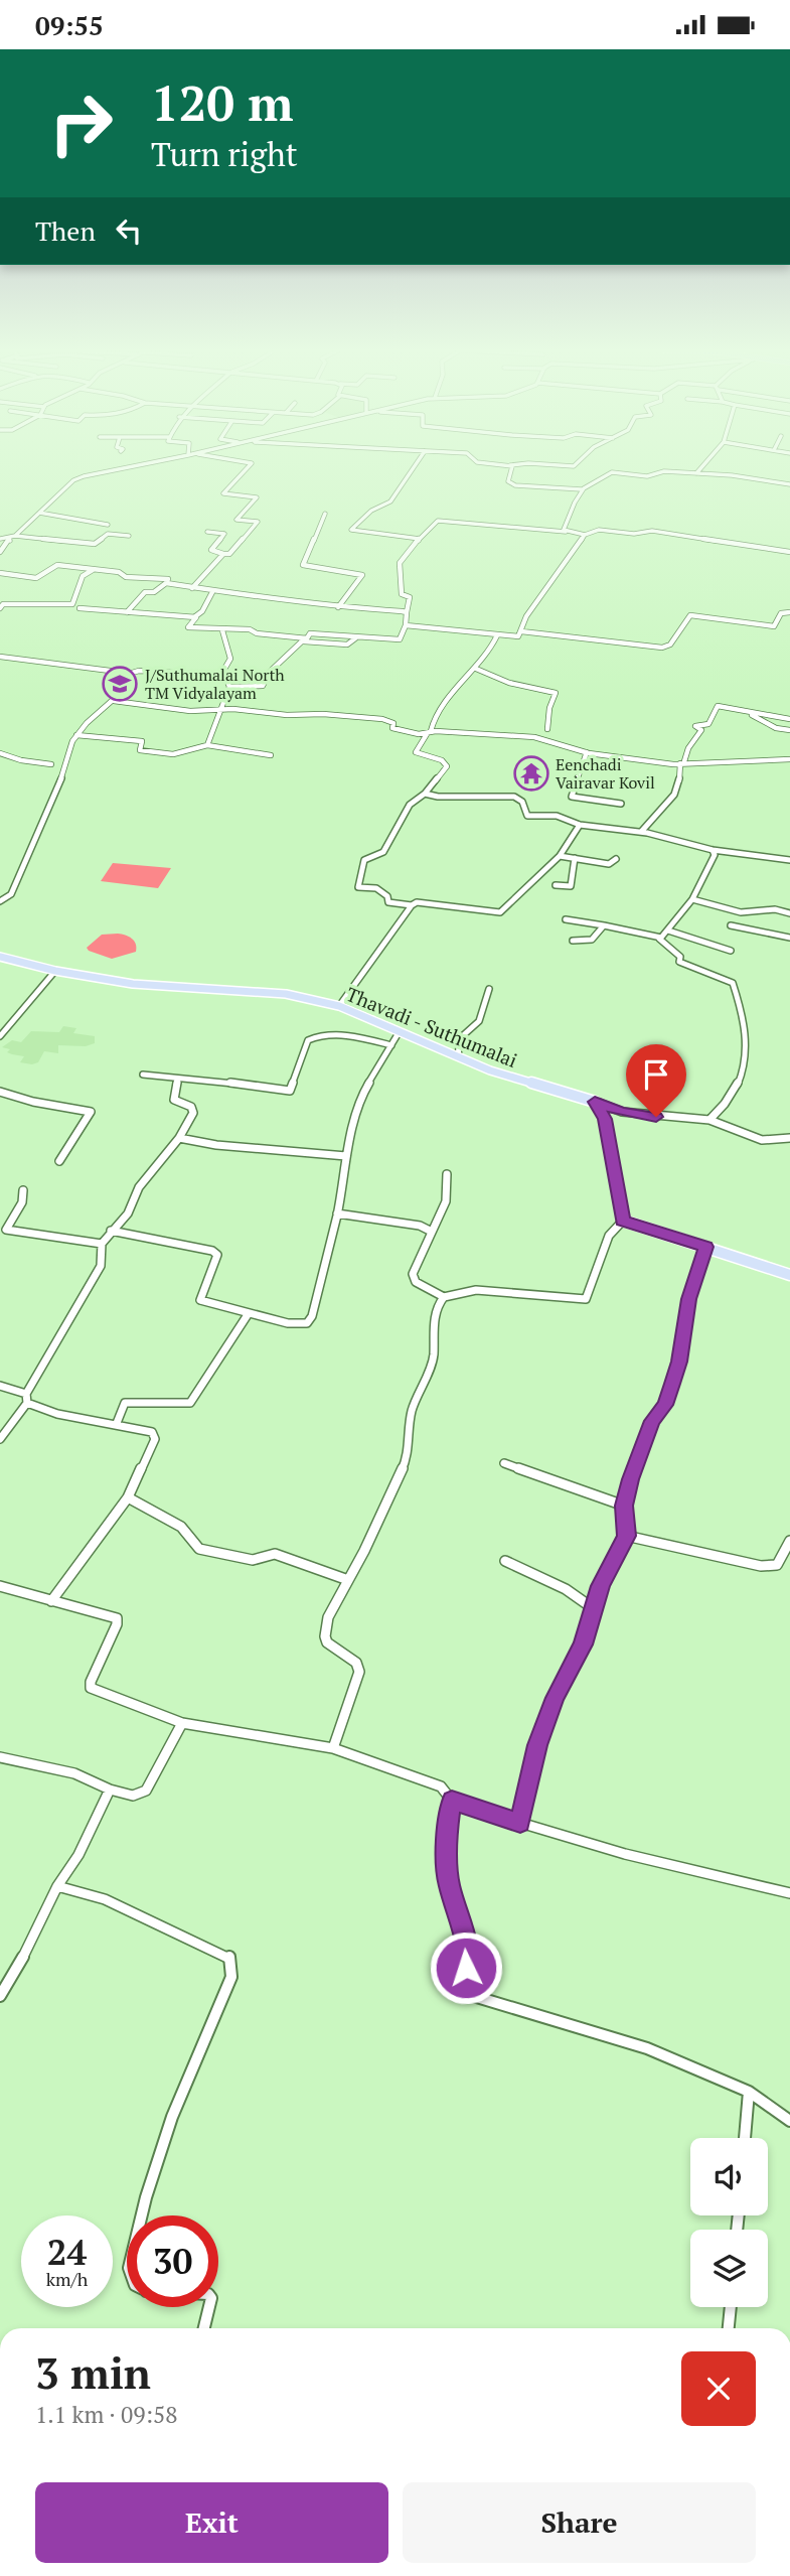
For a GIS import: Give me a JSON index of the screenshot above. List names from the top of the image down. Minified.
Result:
{"streets":{"main road":["Thavadi - Suthumalai"]},"places":{"school or university":["J/Suthumalai North TM Vidyalayam"],"temple":["Eenchadi Vairavar Kovil"]},"page":{"status":"09:55","turn":["120 m","Turn right"],"then":"Then","speed":"24 km/h","limit":"30","heading":["3 min","1.1 km · 09:58"],"buttons":["Exit","Share"]}}
